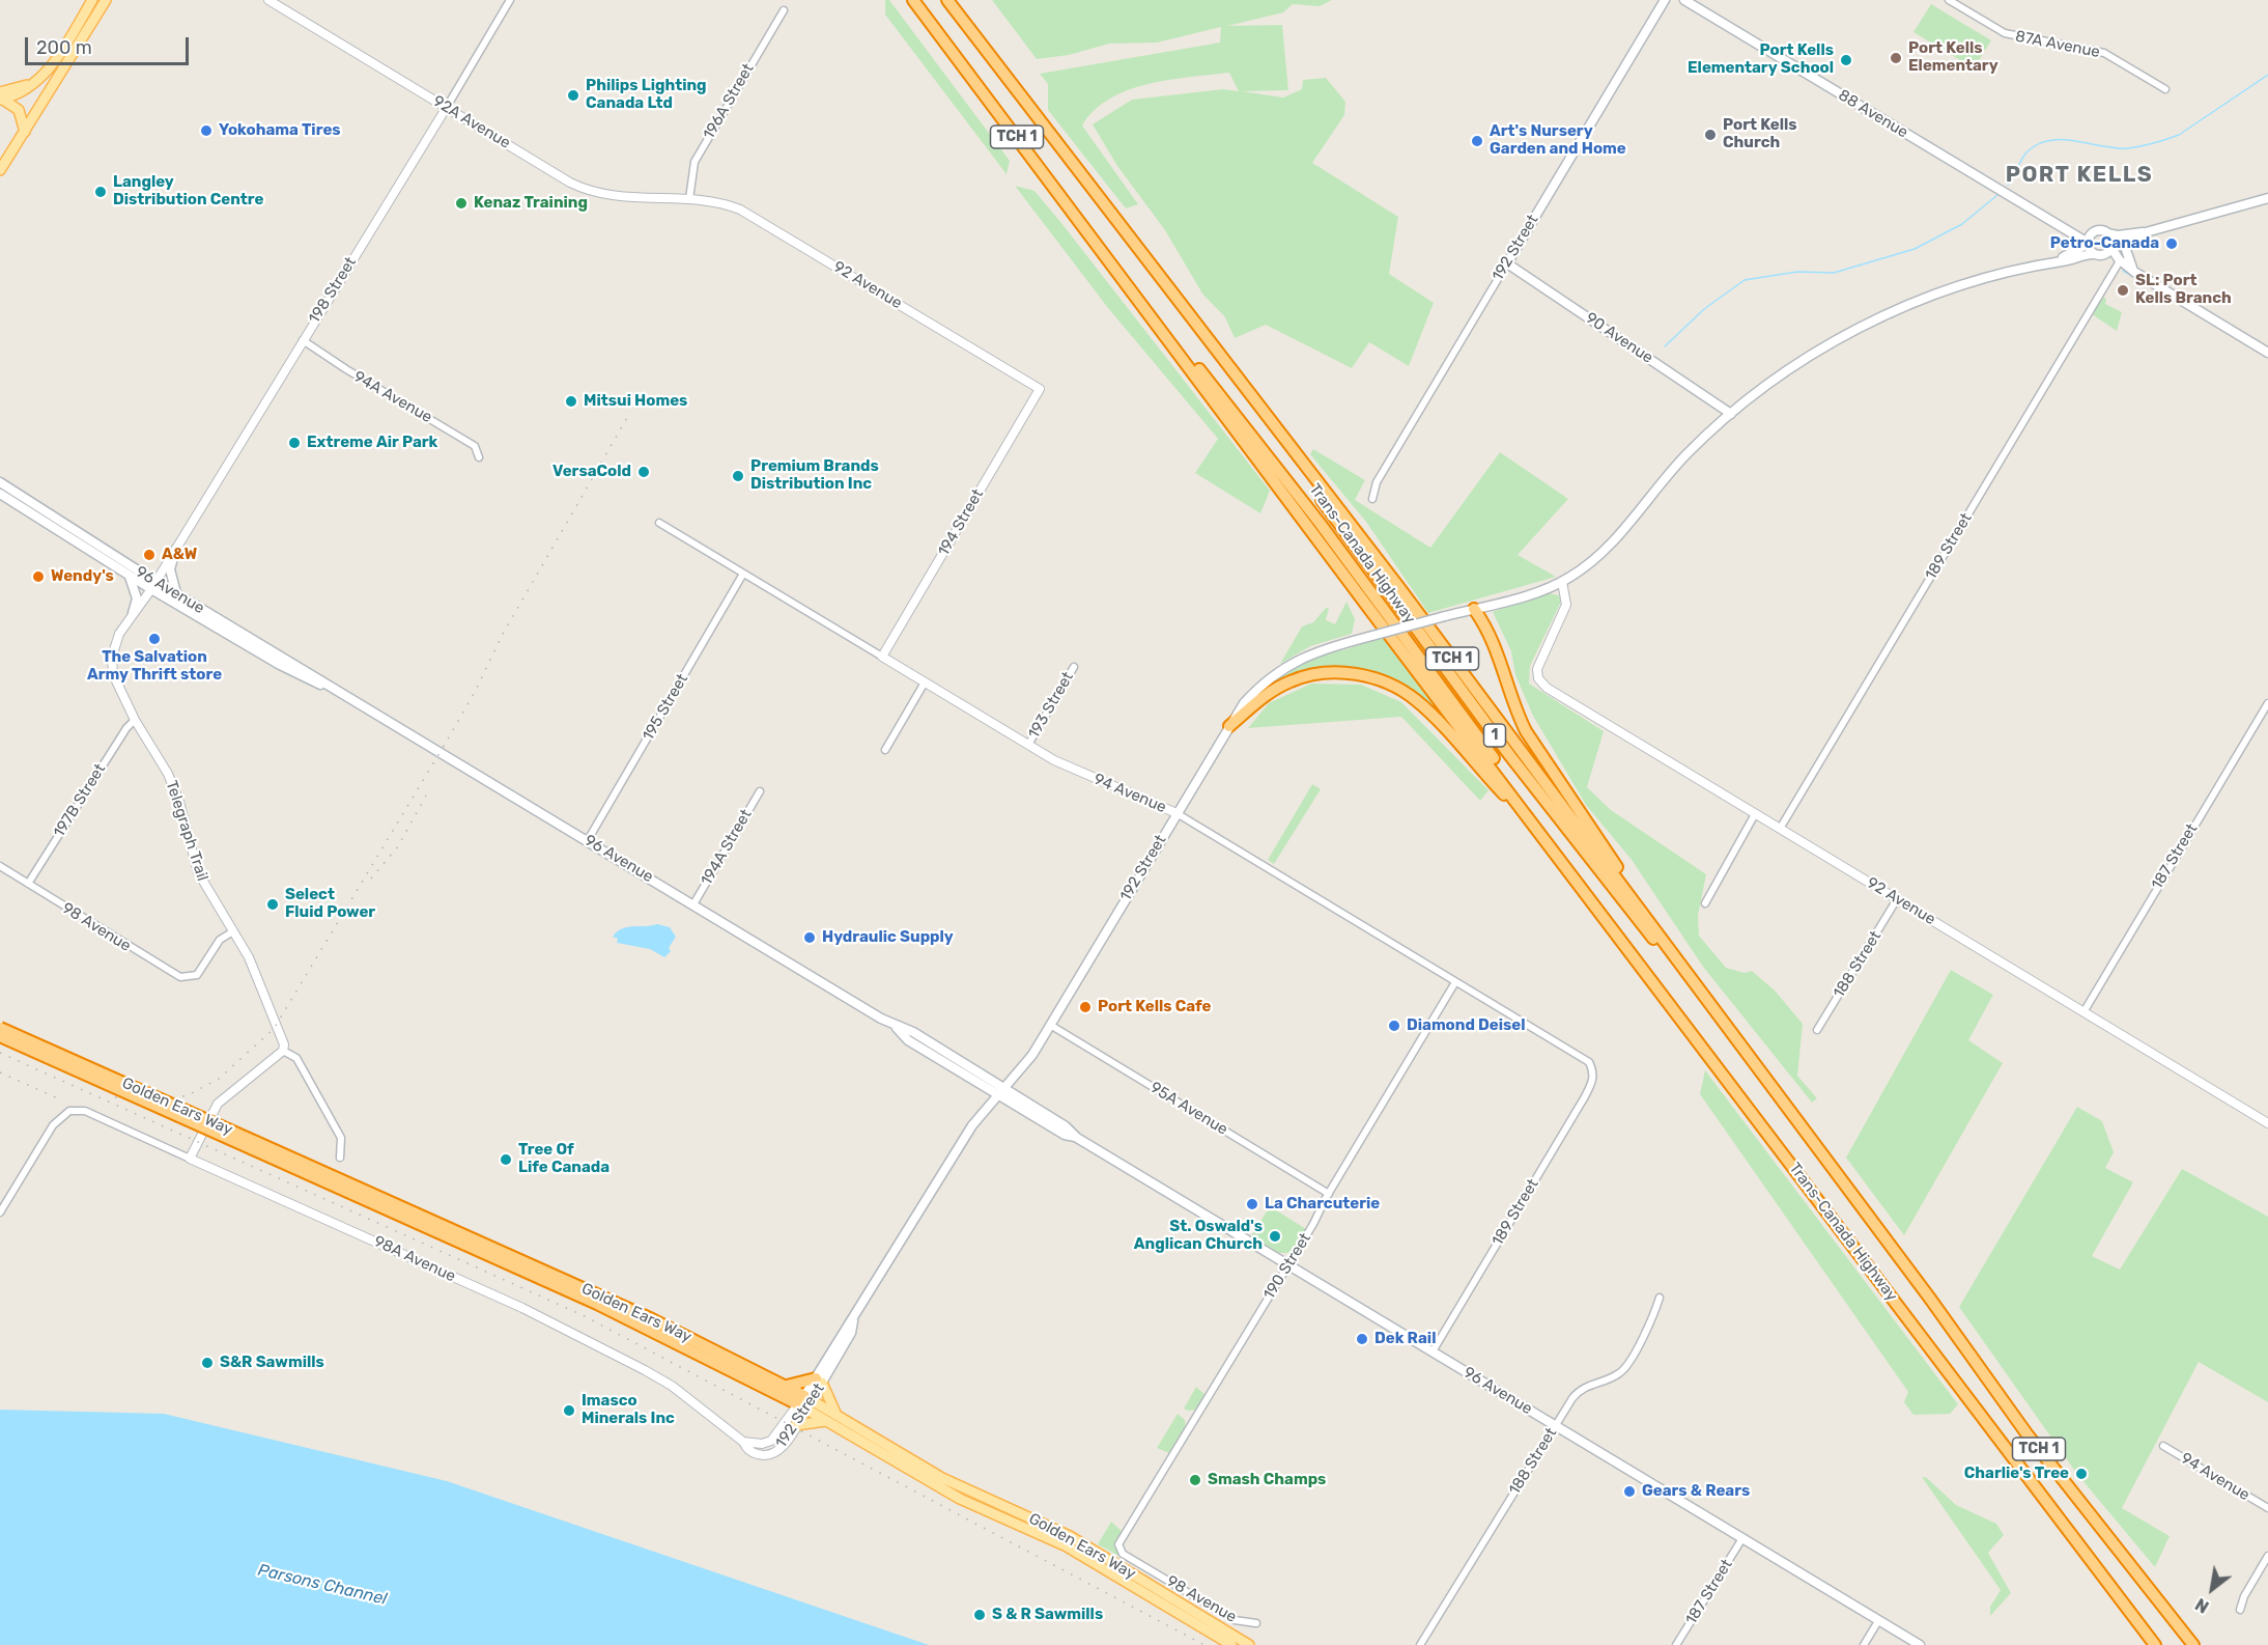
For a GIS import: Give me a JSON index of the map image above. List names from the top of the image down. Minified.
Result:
{"streets":{"highway":["TCH 1","Trans-Canada Highway","1","Golden Ears Way"],"main road":["88 Avenue","192 Street","90 Avenue","96 Avenue"],"street":["87A Avenue","196A Street","92A Avenue","92 Avenue","198 Street","94A Avenue","194 Street","189 Street","193 Street","195 Street","94 Avenue","197B Street","Telegraph Trail","194A Street","187 Street","98 Avenue","188 Street","95A Avenue","98A Avenue","190 Street"]},"crossings":[["196A Street","92A Avenue"],["196A Street","92 Avenue"],["92A Avenue","92 Avenue"],["92A Avenue","198 Street"],["192 Street","92 Avenue"],["192 Street","90 Avenue"],["192 Street","96 Avenue"],["192 Street","94 Avenue"],["192 Street","Golden Ears Way"],["192 Street","95A Avenue"],["192 Street","98A Avenue"],["92 Avenue","194 Street"],["92 Avenue","189 Street"],["92 Avenue","187 Street"],["92 Avenue","188 Street"],["198 Street","94A Avenue"],["198 Street","96 Avenue"],["198 Street","Telegraph Trail"],["194 Street","94 Avenue"],["189 Street","96 Avenue"],["189 Street","94 Avenue"],["96 Avenue","195 Street"],["96 Avenue","Telegraph Trail"],["96 Avenue","194A Street"],["96 Avenue","187 Street"],["96 Avenue","188 Street"],["96 Avenue","190 Street"],["193 Street","94 Avenue"],["195 Street","94 Avenue"],["94 Avenue","190 Street"],["197B Street","Telegraph Trail"],["197B Street","98 Avenue"],["Telegraph Trail","98 Avenue"],["98 Avenue","190 Street"],["95A Avenue","190 Street"]],"districts":["PORT KELLS"],"water":["Parsons Channel"],"places":["Port Kells Elementary","Port Kells Elementary School","Philips Lighting Canada Ltd","Yokohama Tires","Port Kells Church","Art's Nursery Garden and Home","Langley Distribution Centre","Kenaz Training","Petro-Canada","SL: Port Kells Branch","Mitsui Homes","Extreme Air Park","VersaCold","Premium Brands Distribution Inc","A&W","Wendy's","The Salvation Army Thrift store","Select Fluid Power","Hydraulic Supply","Port Kells Cafe","Diamond Deisel","Tree Of Life Canada","La Charcuterie","St. Oswald's Anglican Church","Dek Rail","S&R Sawmills","Imasco Minerals Inc","Charlie's Tree","Smash Champs","Gears & Rears","S & R Sawmills"],"scale_bar":"200 m","north":"bottom left"}
